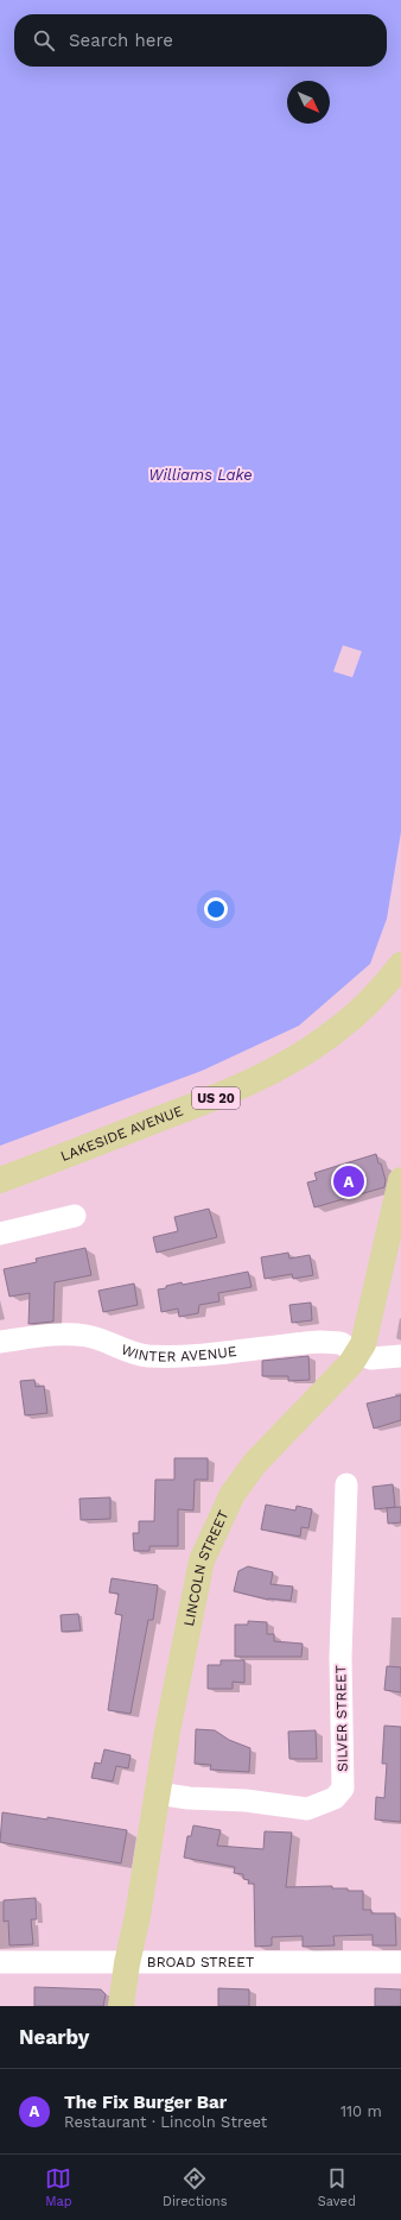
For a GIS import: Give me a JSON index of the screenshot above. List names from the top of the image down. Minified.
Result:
{"streets":{"main road":["US 20","LAKESIDE AVENUE","LINCOLN STREET"],"street":["WINTER AVENUE","SILVER STREET","BROAD STREET"]},"crossings":[["WINTER AVENUE","LINCOLN STREET"],["LINCOLN STREET","SILVER STREET"],["LINCOLN STREET","BROAD STREET"]],"water":["Williams Lake"],"north":"bottom right","page":{"search":"Search here","pins":"A","heading":"Nearby","list":[{"mark":"A","name":"The Fix Burger Bar","note":"Restaurant · Lincoln Street","value":"110 m"}],"nav":["Map","Directions","Saved"]}}
